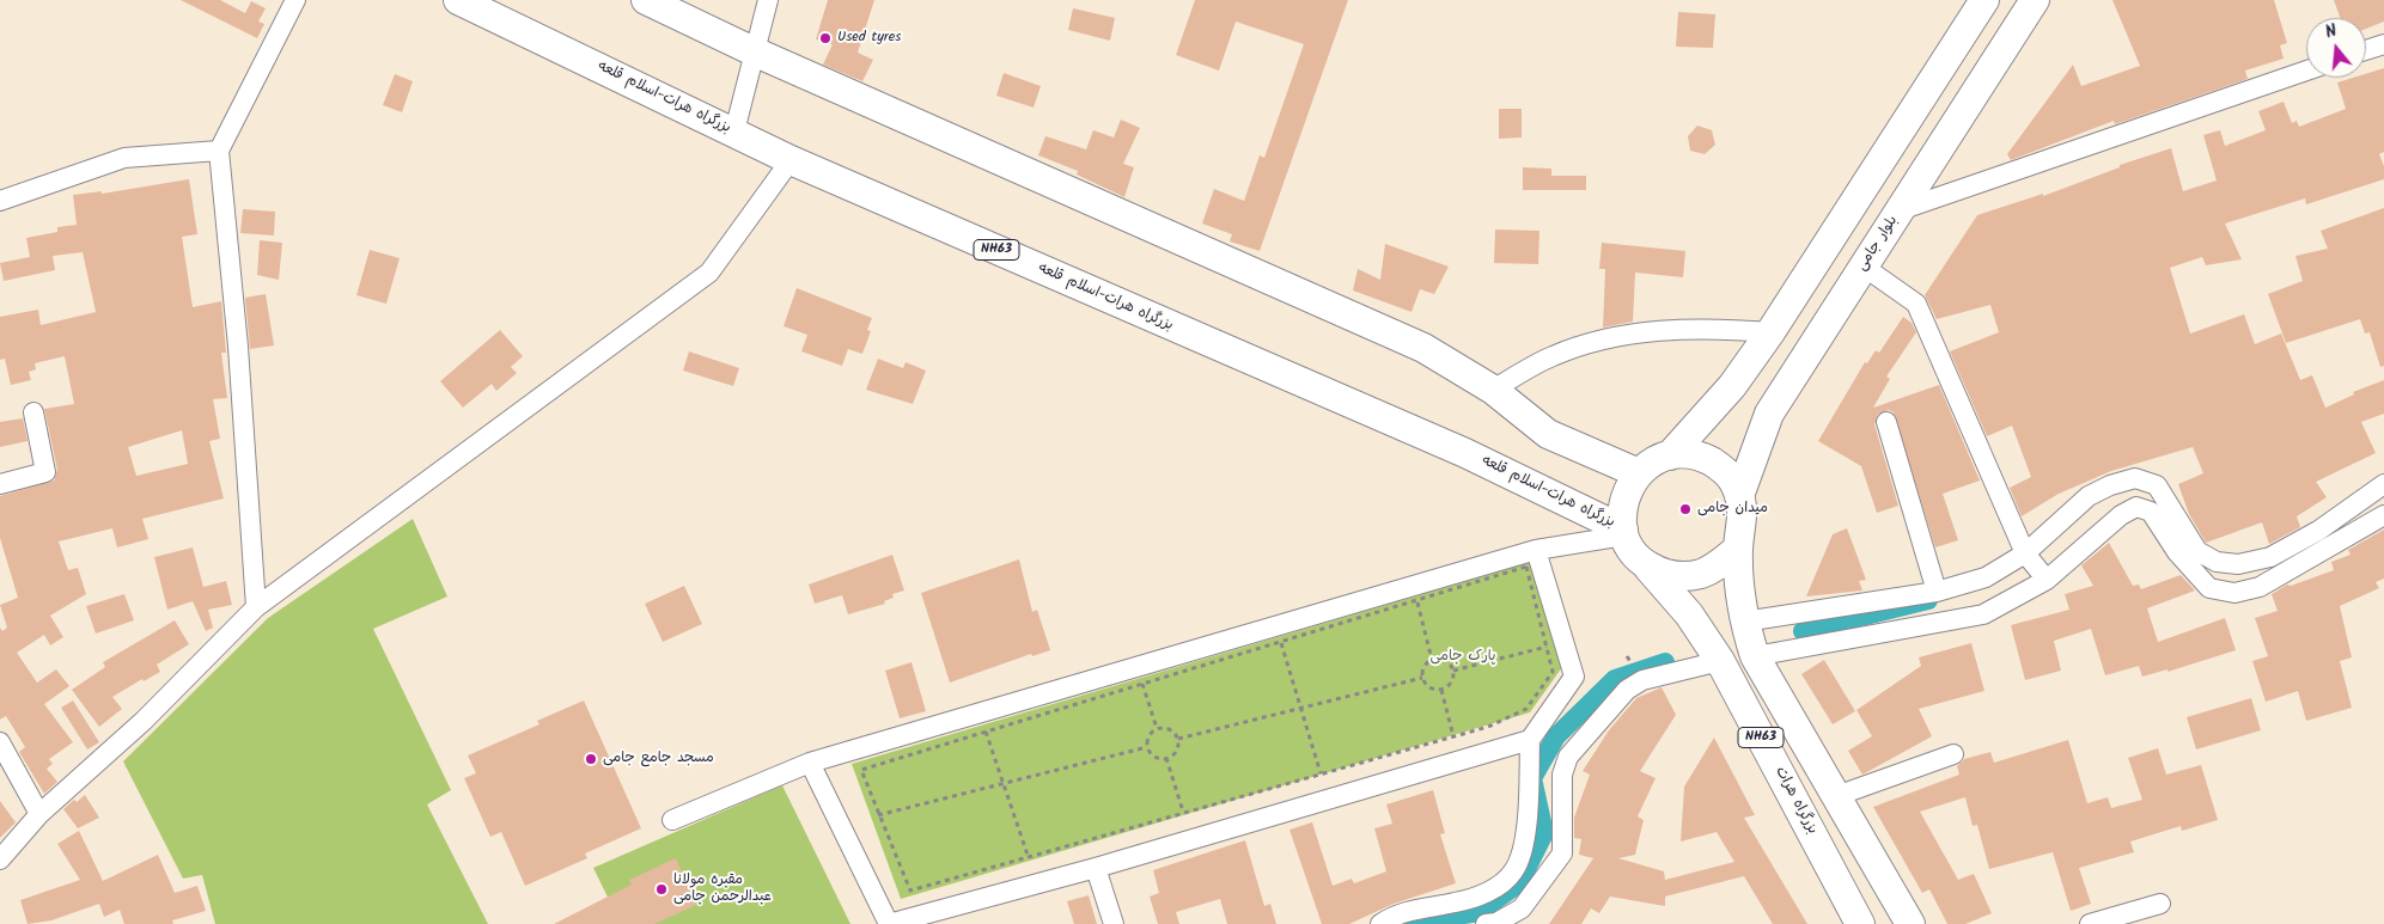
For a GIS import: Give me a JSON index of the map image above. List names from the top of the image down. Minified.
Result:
{"streets":{"highway":["بزرگراه هرات-اسلام قلعه","بلوار جامی","NH63","بزرگراه هرات"]},"crossings":[["بزرگراه هرات-اسلام قلعه","بلوار جامی"],["بزرگراه هرات-اسلام قلعه","NH63"],["بزرگراه هرات-اسلام قلعه","بزرگراه هرات"],["بلوار جامی","NH63"],["بلوار جامی","بزرگراه هرات"],["NH63","بزرگراه هرات"]],"parks":["پارک جامی"],"places":["Used tyres","میدان جامی","مسجد جامع جامی","مقبره مولانا عبدالرحمن جامی"],"north":"top"}
